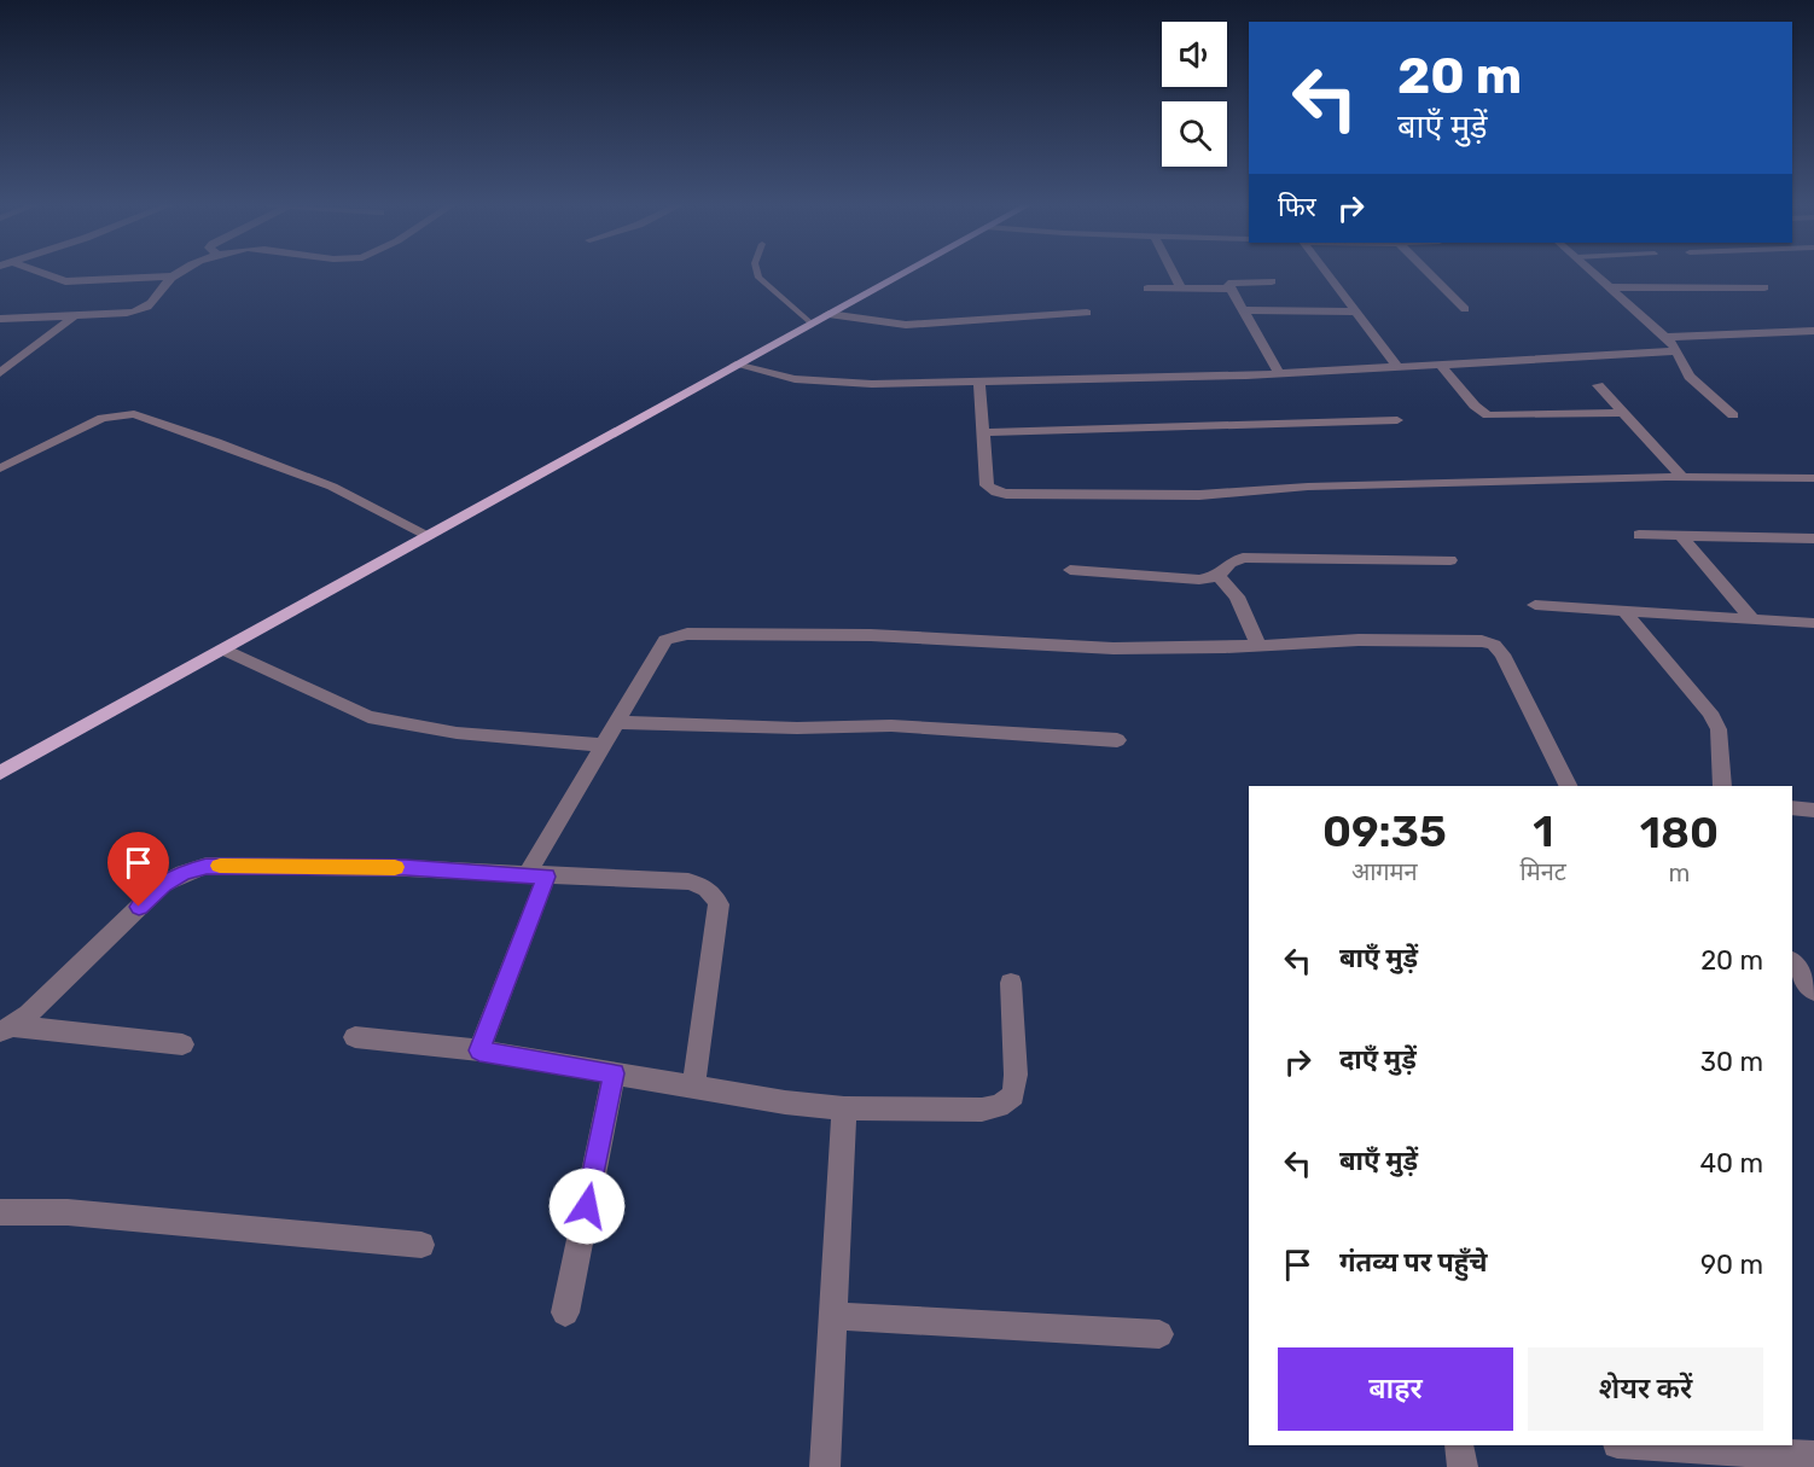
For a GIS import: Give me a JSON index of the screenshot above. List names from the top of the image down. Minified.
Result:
{"page":{"turn":["20 m","बाएँ मुड़ें"],"then":"फिर","eta":["09:35","आगमन","1","मिनट","180","m"],"list":[{"name":"बाएँ मुड़ें","value":"20 m"},{"name":"दाएँ मुड़ें","value":"30 m"},{"name":"बाएँ मुड़ें","value":"40 m"},{"name":"गंतव्य पर पहुँचे","value":"90 m"}],"buttons":["बाहर","शेयर करें"]}}
